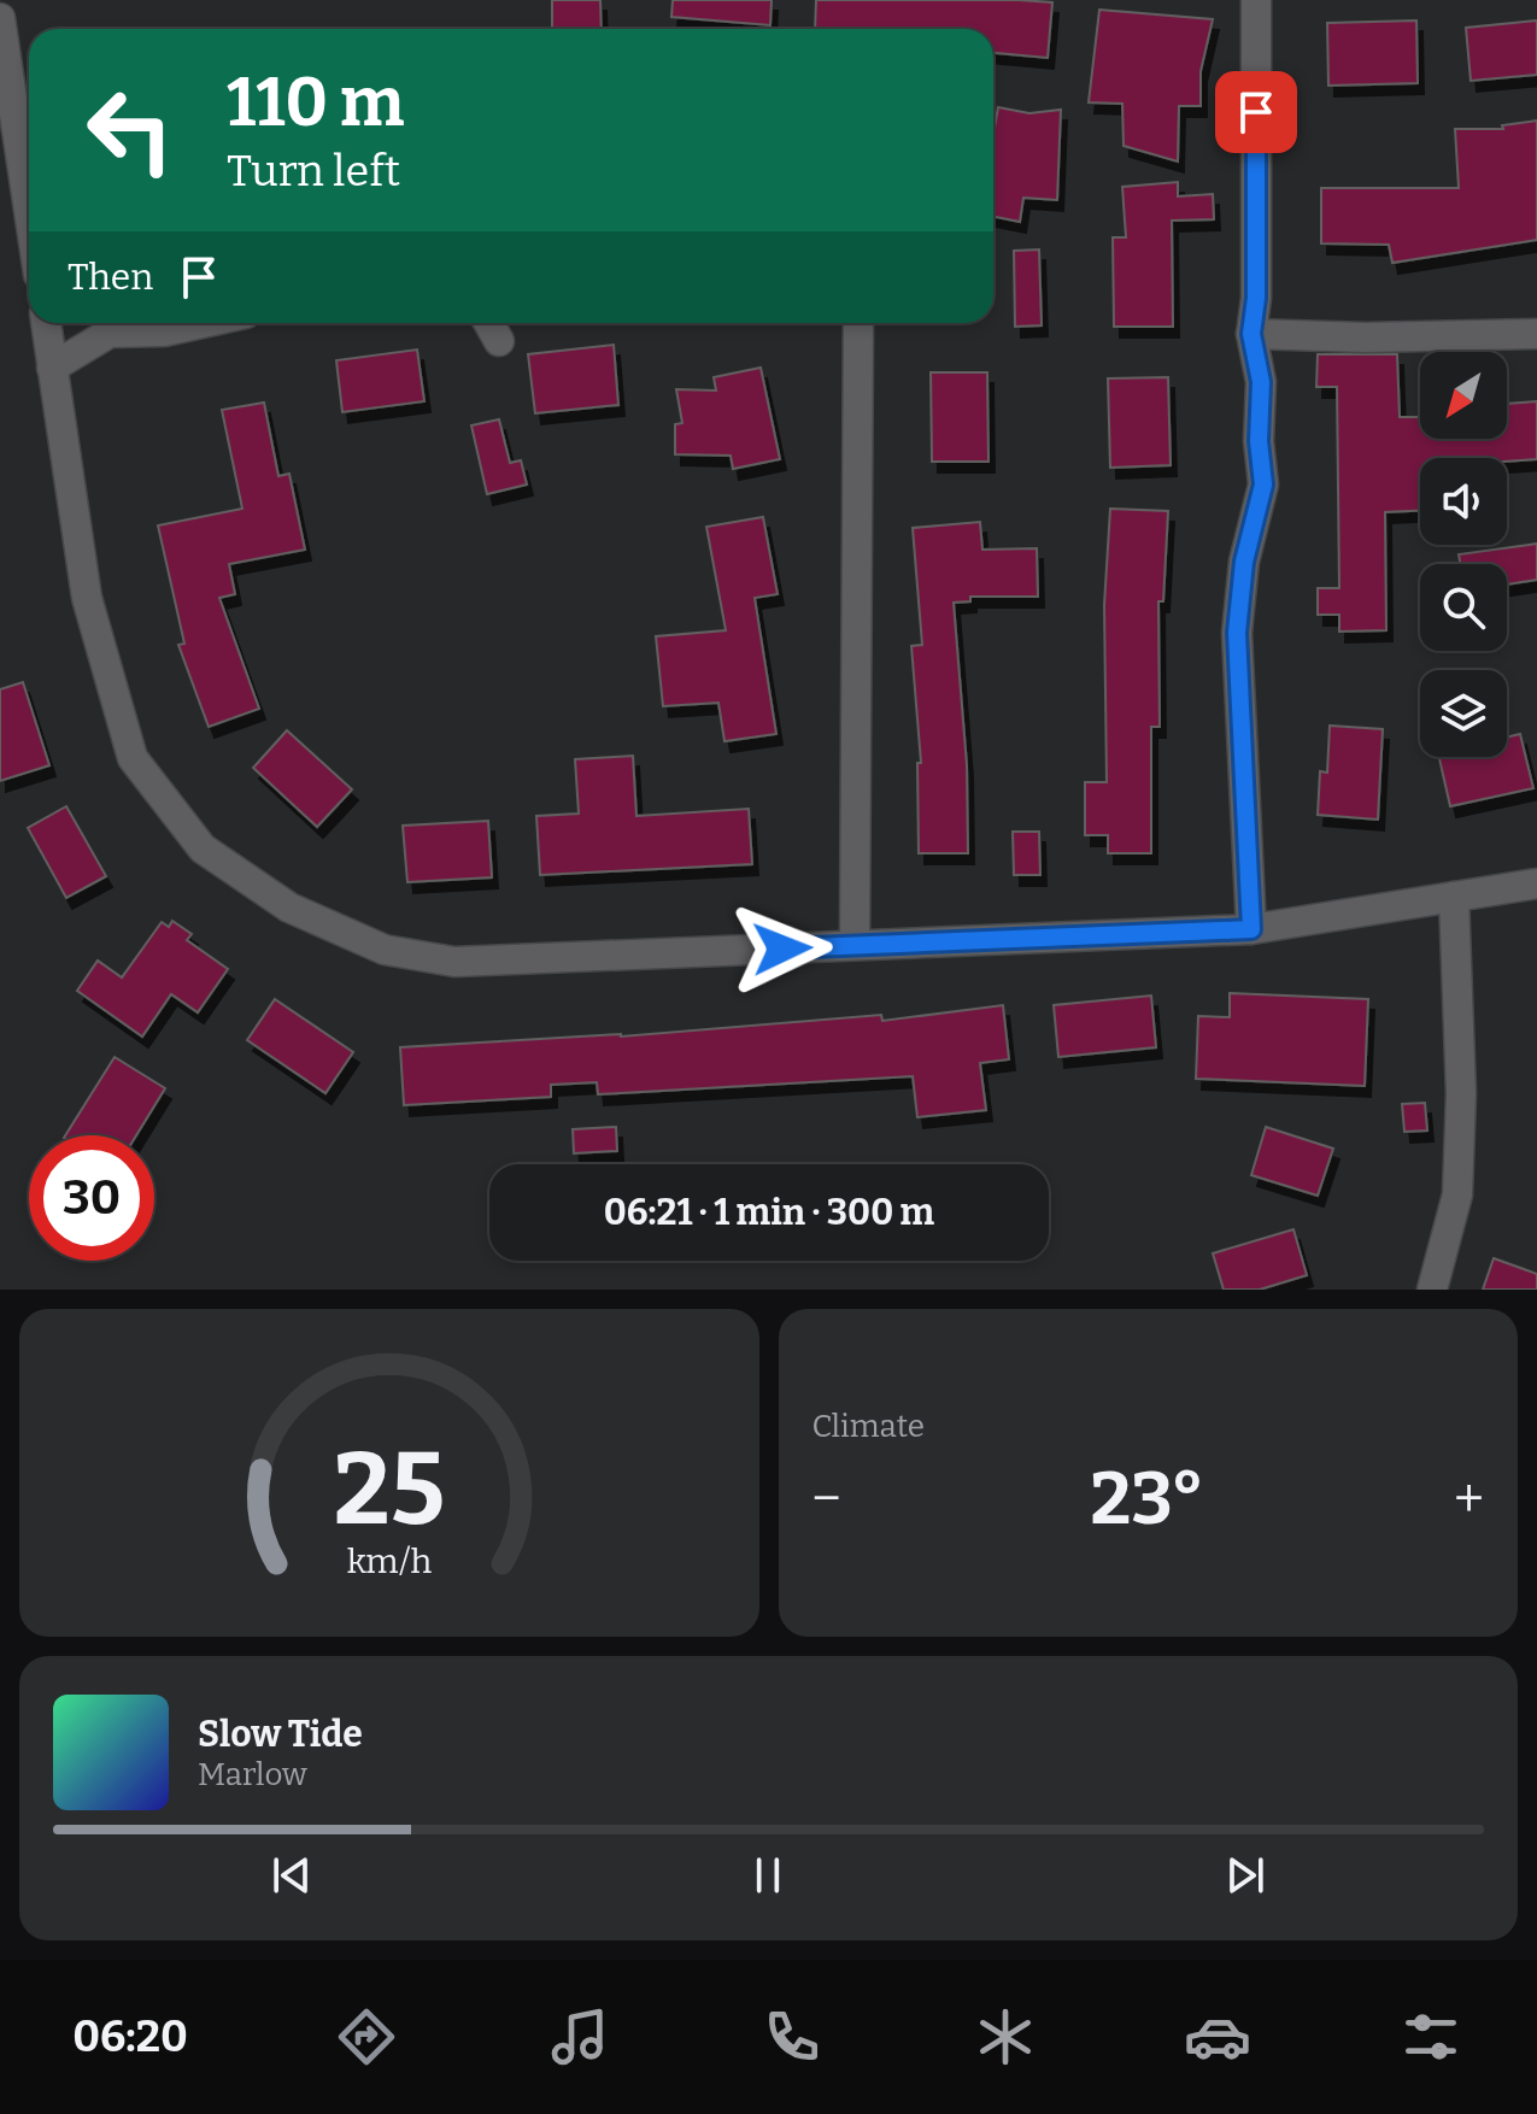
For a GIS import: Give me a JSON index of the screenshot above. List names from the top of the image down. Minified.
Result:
{"north":"bottom left","page":{"turn":["110 m","Turn left"],"then":"Then","limit":"30","trip":"06:21 · 1 min · 300 m","tile":"Climate","heat":["−","23°","+"],"song":["Slow Tide","Marlow"],"tabs":"06:20","gauge":["25","km/h"]}}
